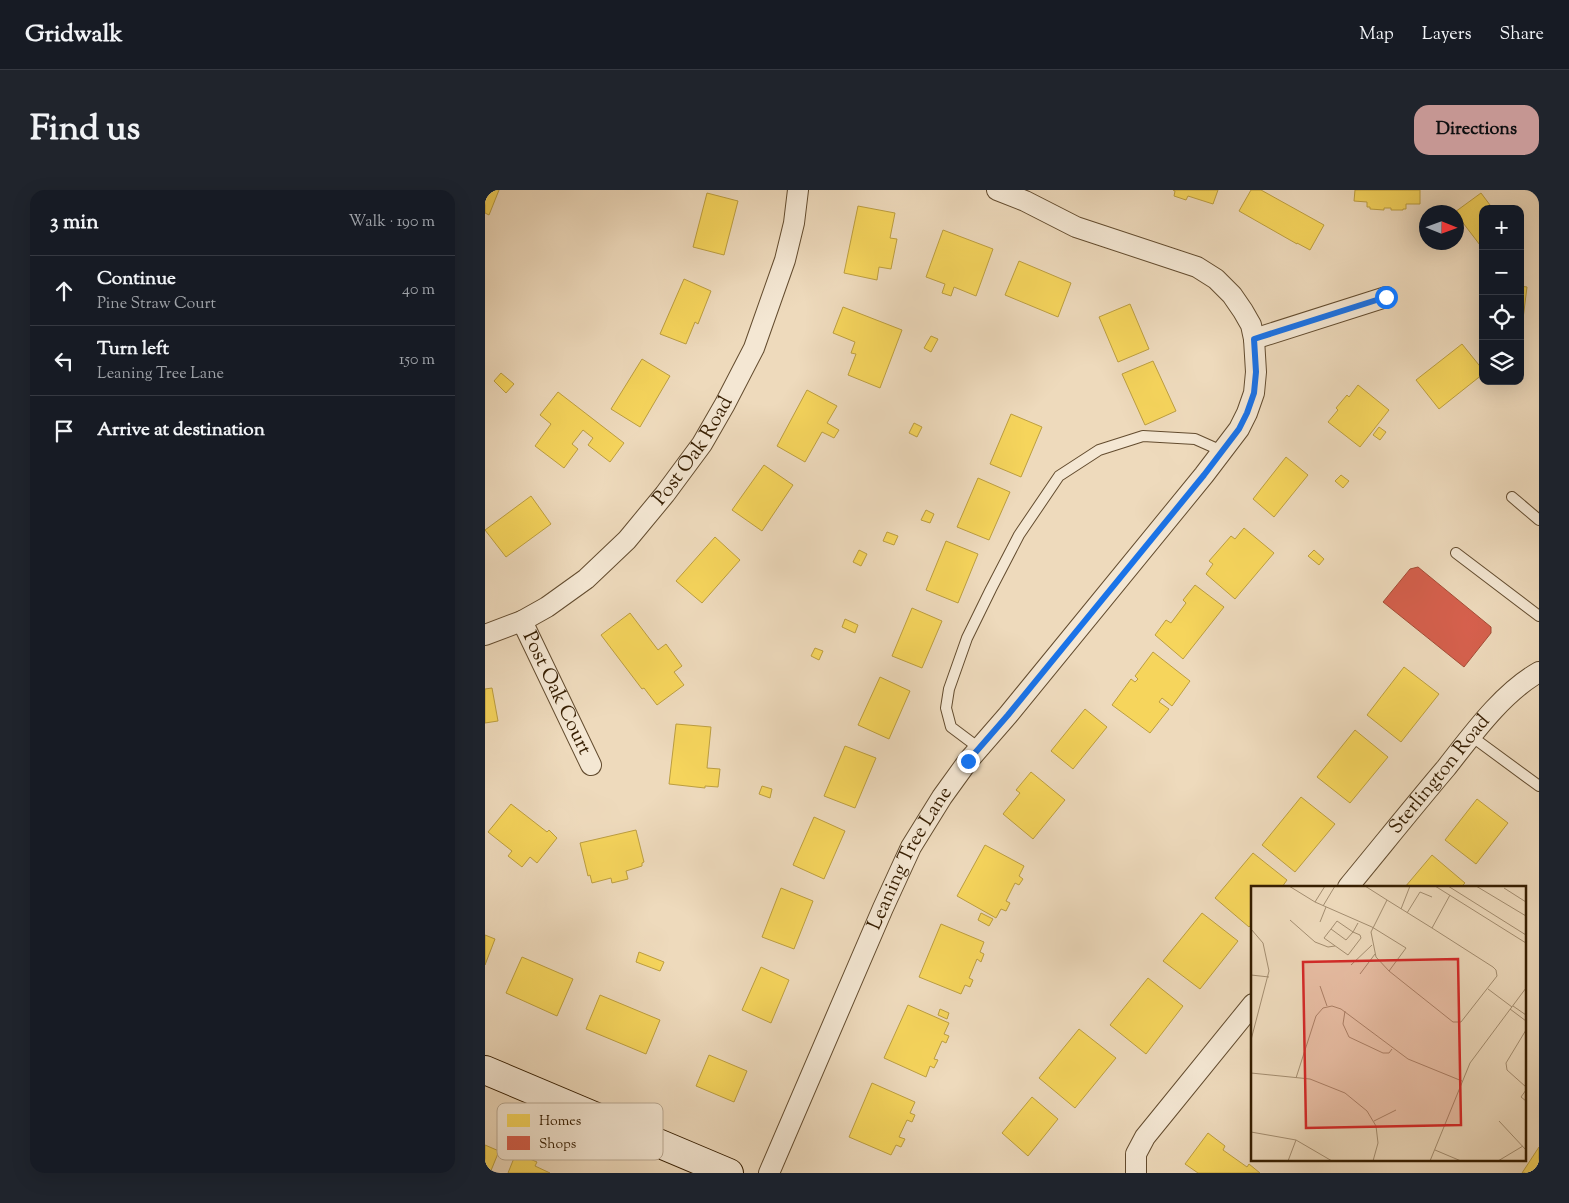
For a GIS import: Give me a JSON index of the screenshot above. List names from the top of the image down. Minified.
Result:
{"streets":{"street":["Post Oak Road","Post Oak Court","Sterlington Road","Leaning Tree Lane"]},"crossings":[["Post Oak Road","Post Oak Court"]],"legend":["Homes","Shops"],"north":"right","page":{"header":"Gridwalk","nav":["Map","Layers","Share"],"title":"Find us","buttons":"Directions","heading":["3 min","Walk · 190 m"],"map_buttons":["+","−"],"list":[["Continue","Pine Straw Court","40 m"],["Turn left","Leaning Tree Lane","150 m"],"Arrive at destination"]}}
